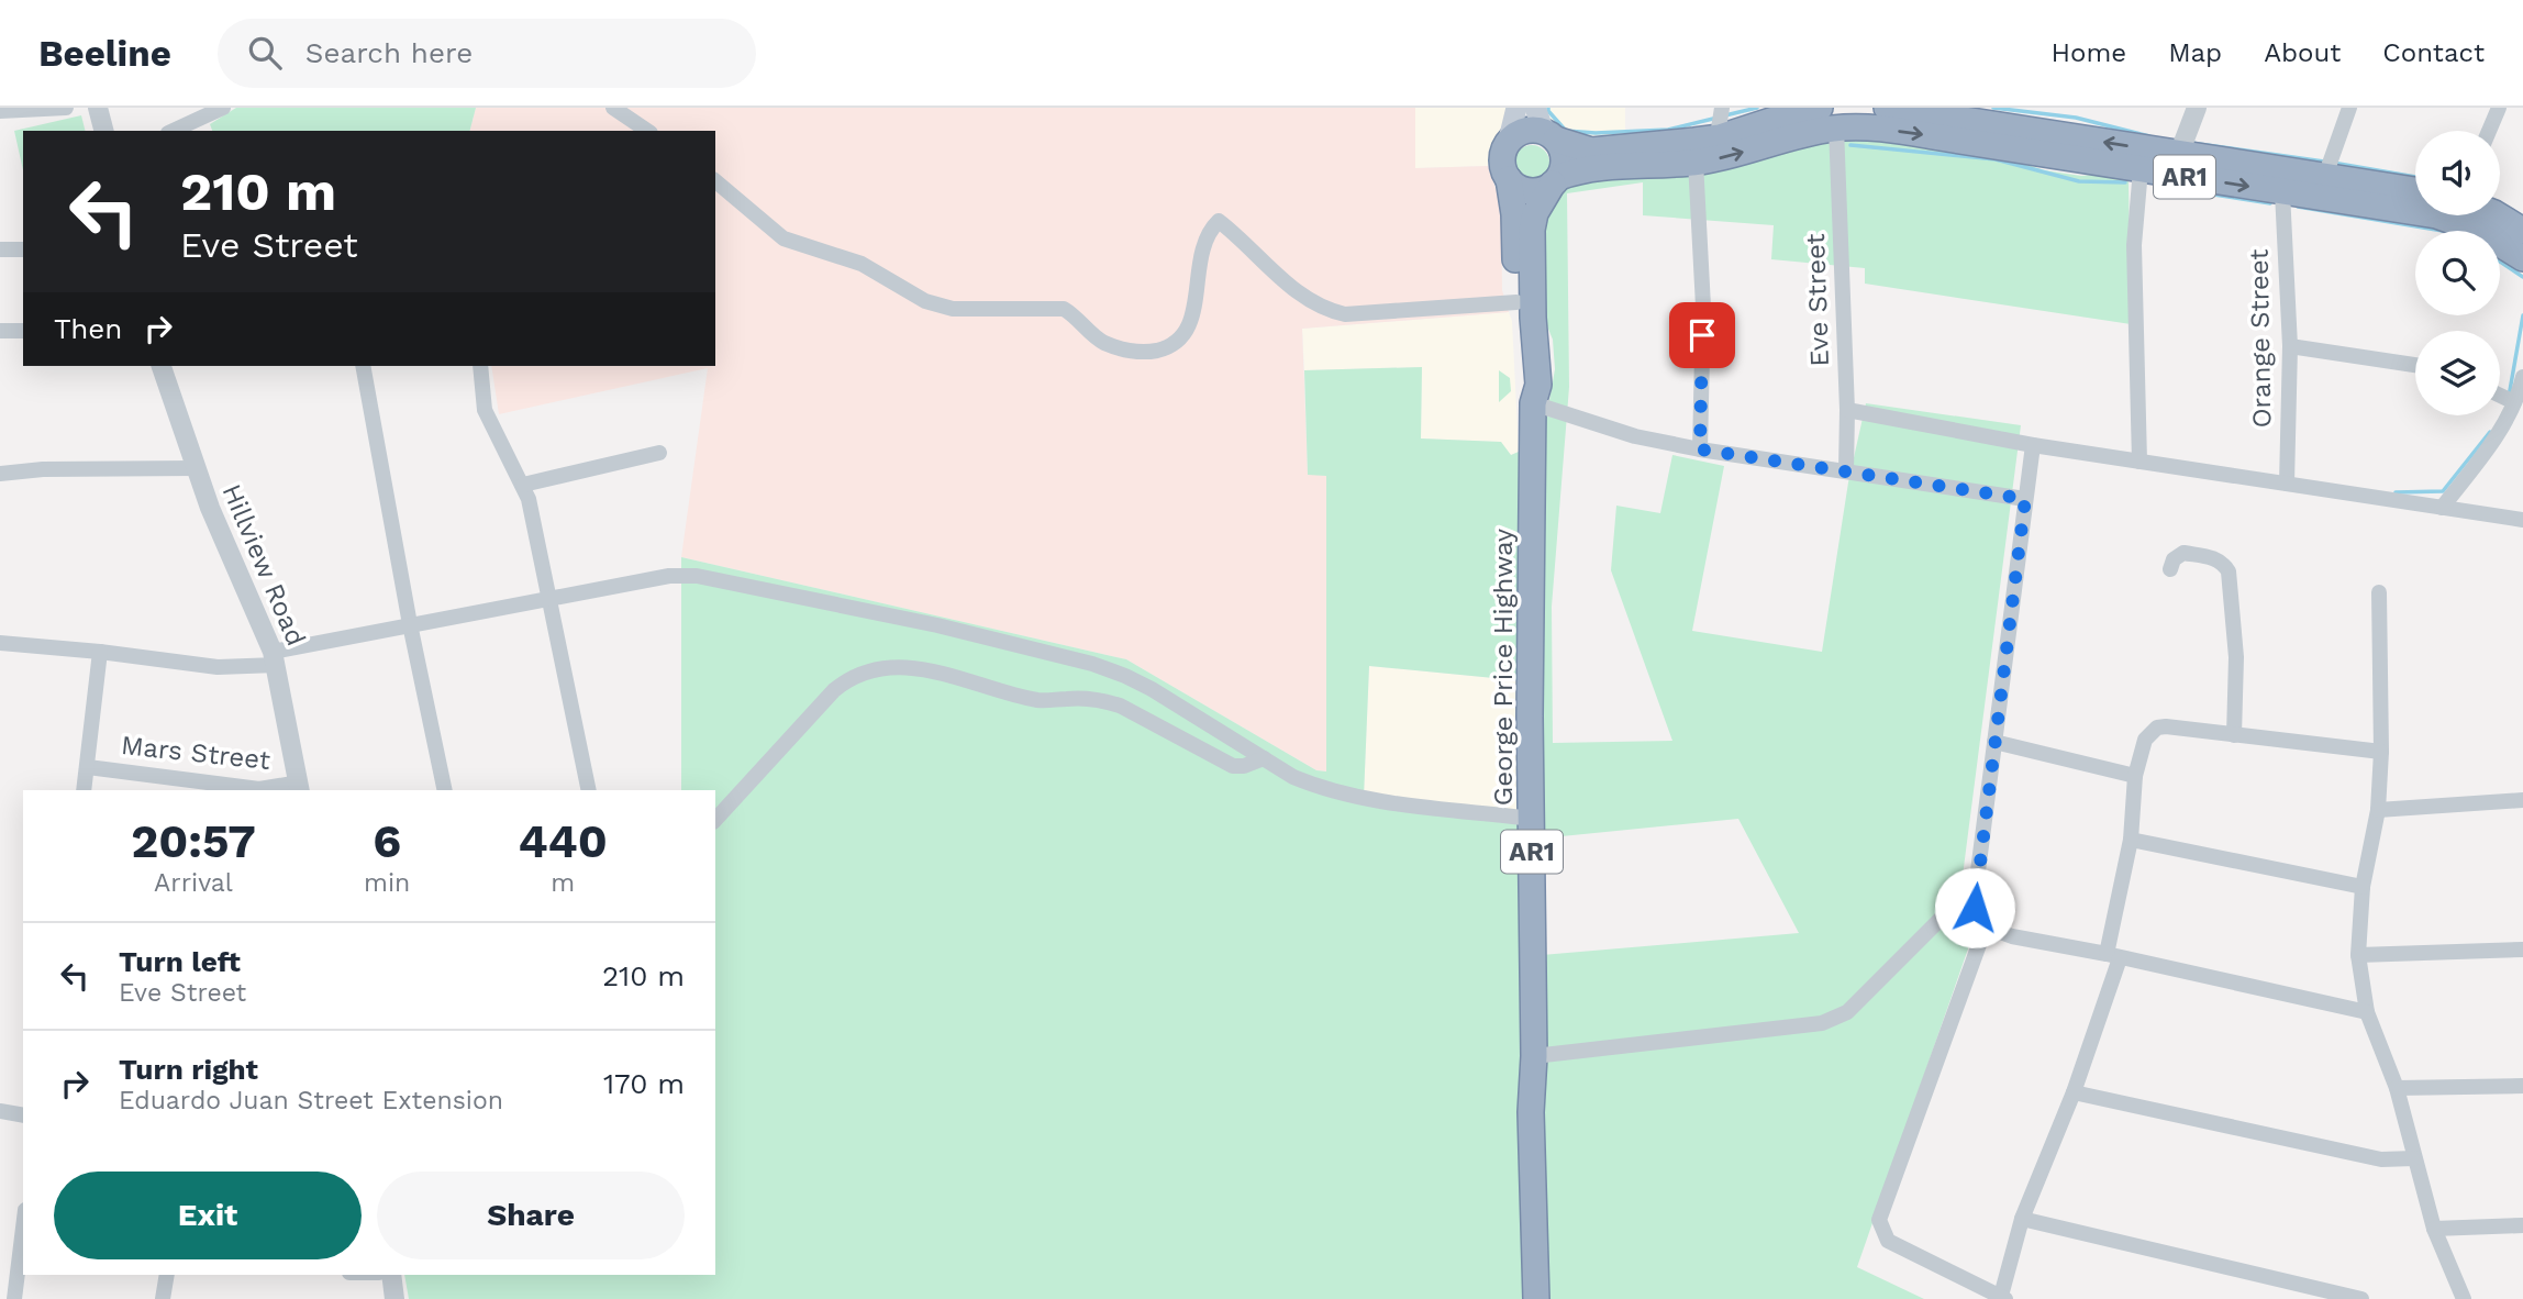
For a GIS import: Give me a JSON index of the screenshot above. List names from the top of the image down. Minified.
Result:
{"streets":{"highway":["AR1","George Price Highway"],"street":["Eve Street","Orange Street","Hillview Road","Mars Street"]},"crossings":[["AR1","Eve Street"],["AR1","Orange Street"],["AR1","George Price Highway"],["Hillview Road","Mars Street"]],"page":{"header":"Beeline","search":"Search here","nav":["Home","Map","About","Contact"],"turn":["210 m","Eve Street"],"then":"Then","eta":["20:57","Arrival","6","min","440","m"],"list":[{"name":"Turn left","note":"Eve Street","value":"210 m"},{"name":"Turn right","note":"Eduardo Juan Street Extension","value":"170 m"}],"buttons":["Exit","Share"]}}
